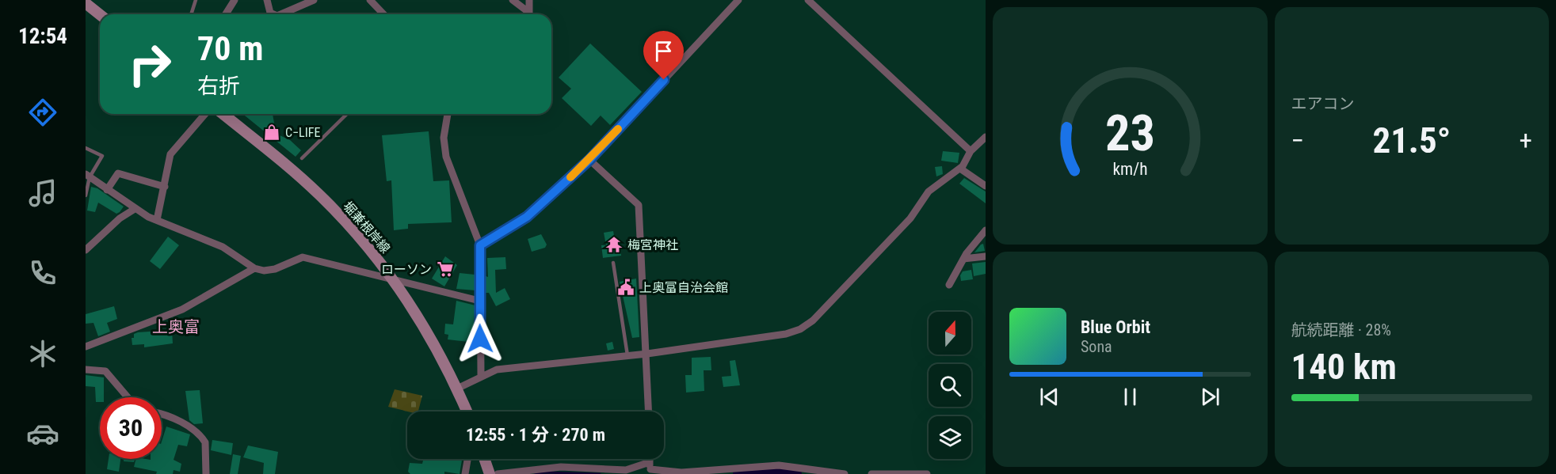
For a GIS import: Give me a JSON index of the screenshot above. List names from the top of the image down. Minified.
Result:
{"streets":{"main road":["堀兼根岸線"]},"districts":["上奥富"],"places":{"shop":["C−LIFE"],"temple":["梅宮神社"],"supermarket":["ローソン"],"public building":["上奥富自治会館"]},"north":"top","page":{"tabs":"12:54","tile":["エアコン",["航続距離 · 28%","140 km"]],"turn":["70 m","右折"],"heat":["−","21.5°","+"],"song":["Blue Orbit","Sona"],"limit":"30","trip":"12:55 · 1 分 · 270 m","gauge":["23","km/h"]}}
